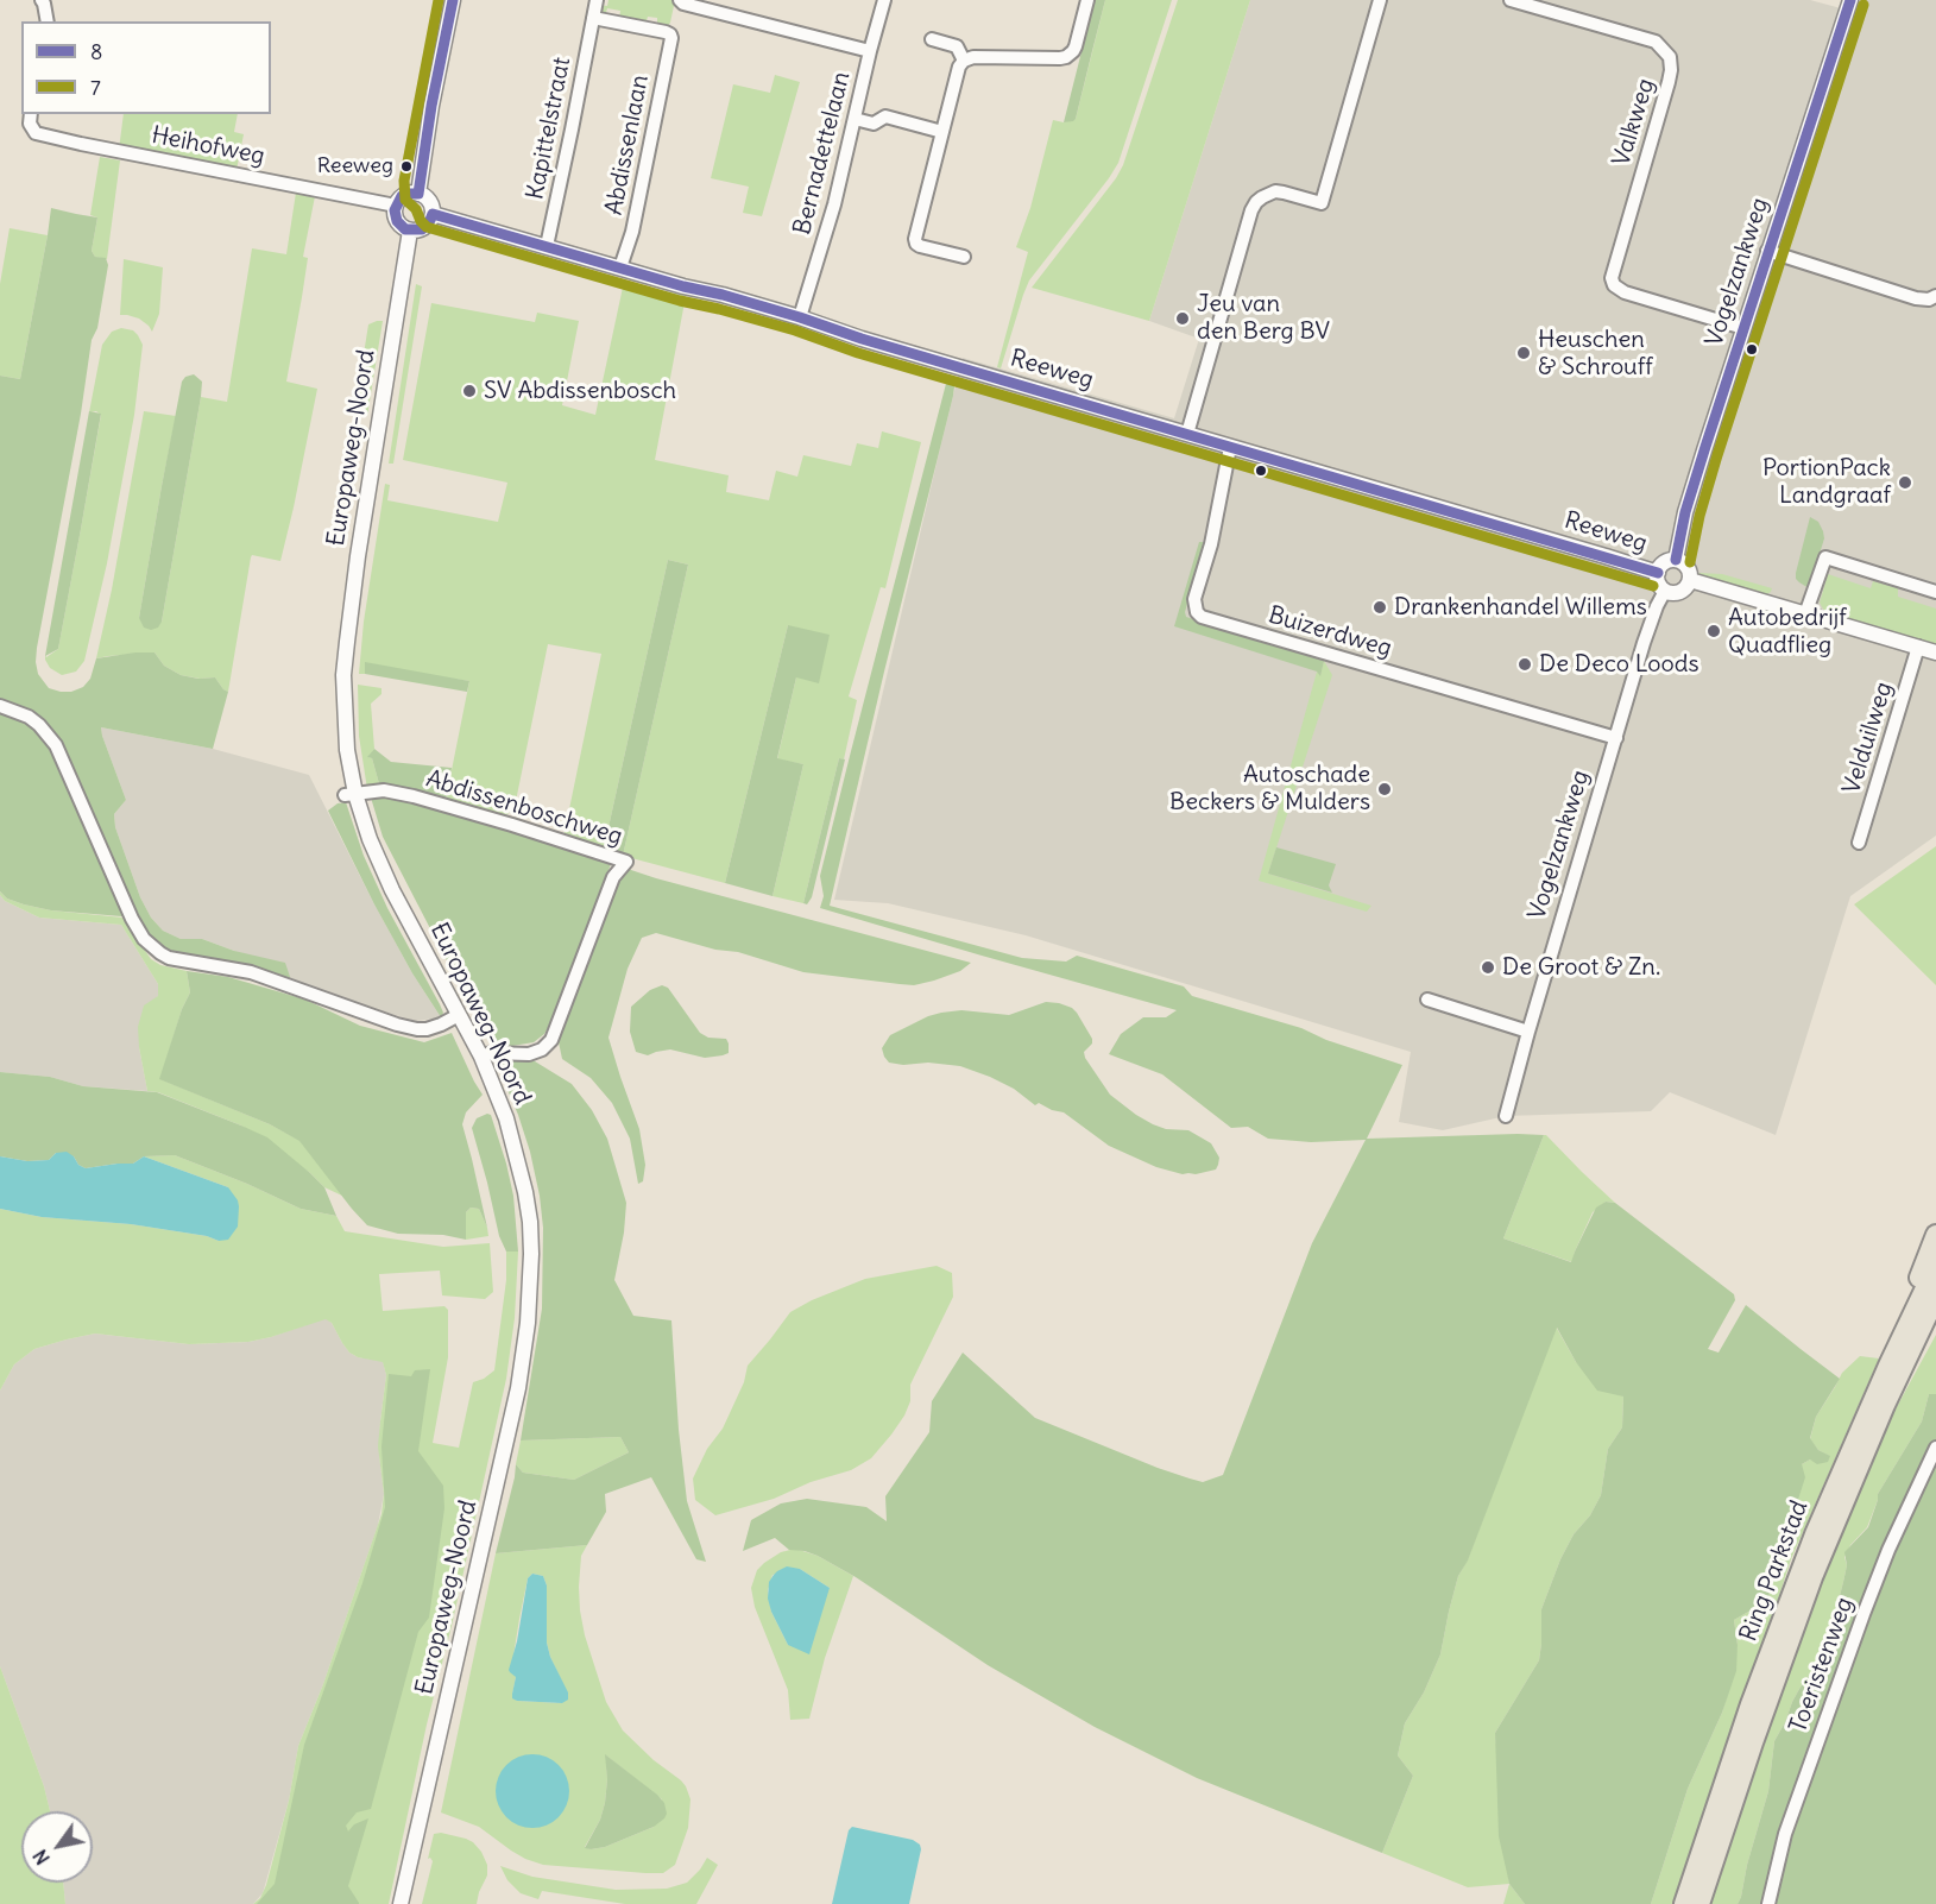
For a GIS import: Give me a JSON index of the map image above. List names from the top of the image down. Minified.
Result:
{"streets":{"highway":["Ring Parkstad"],"street":["Valkweg","Kapittelstraat","Abdissenlaan","Heihofweg","Bernadettelaan","Vogelzankweg","Reeweg","Europaweg-Noord","Buizerdweg","Velduilweg","Abdissenboschweg","Toeristenweg"]},"crossings":[["Valkweg","Vogelzankweg"],["Kapittelstraat","Abdissenlaan"],["Kapittelstraat","Reeweg"],["Abdissenlaan","Reeweg"],["Heihofweg","Reeweg"],["Heihofweg","Europaweg-Noord"],["Bernadettelaan","Reeweg"],["Vogelzankweg","Reeweg"],["Vogelzankweg","Buizerdweg"],["Reeweg","Europaweg-Noord"],["Reeweg","Buizerdweg"],["Europaweg-Noord","Abdissenboschweg"]],"places":["Reeweg","Jeu van den Berg BV","Heuschen & Schrouff","SV Abdissenbosch","PortionPack Landgraaf","Drankenhandel Willems","Autobedrijf Quadflieg","De Deco Loods","Autoschade Beckers & Mulders","De Groot & Zn."],"lines":["transit line 8","transit line 7"],"legend":["8","7"],"north":"bottom left"}
